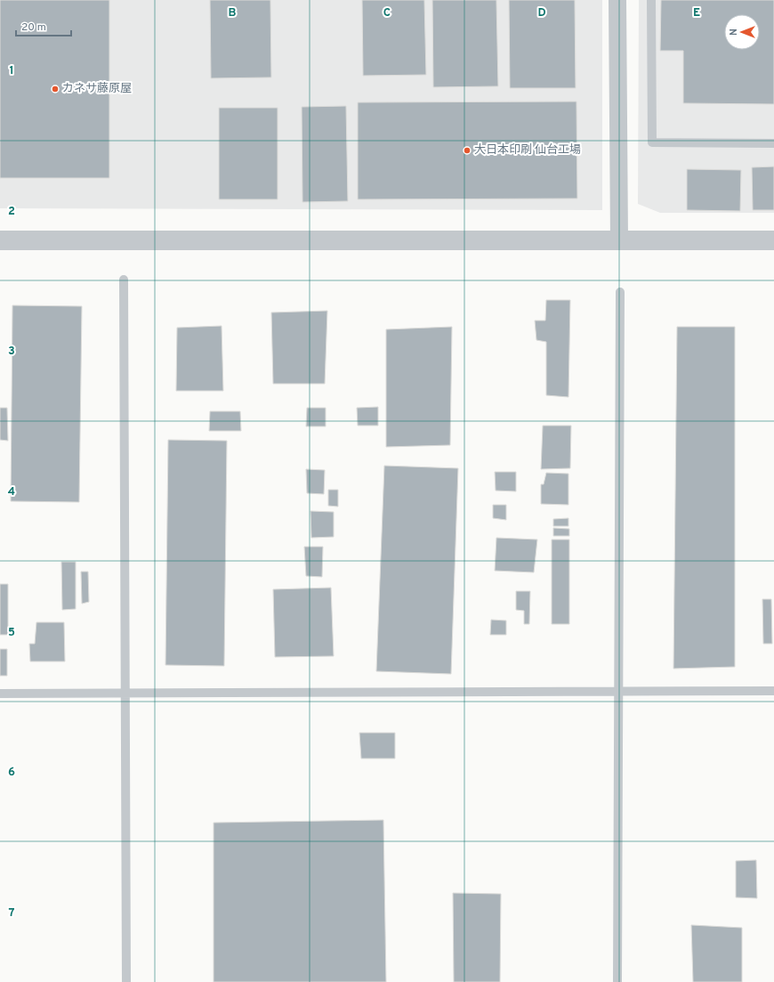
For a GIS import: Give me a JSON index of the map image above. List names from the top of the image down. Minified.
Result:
{"places":["カネサ藤原屋","大日本印刷 仙台工場"],"scale_bar":"20 m","north":"left","grid":{"columns":["B","C","D","E"],"rows":["1","2","3","4","5","6","7"]}}
